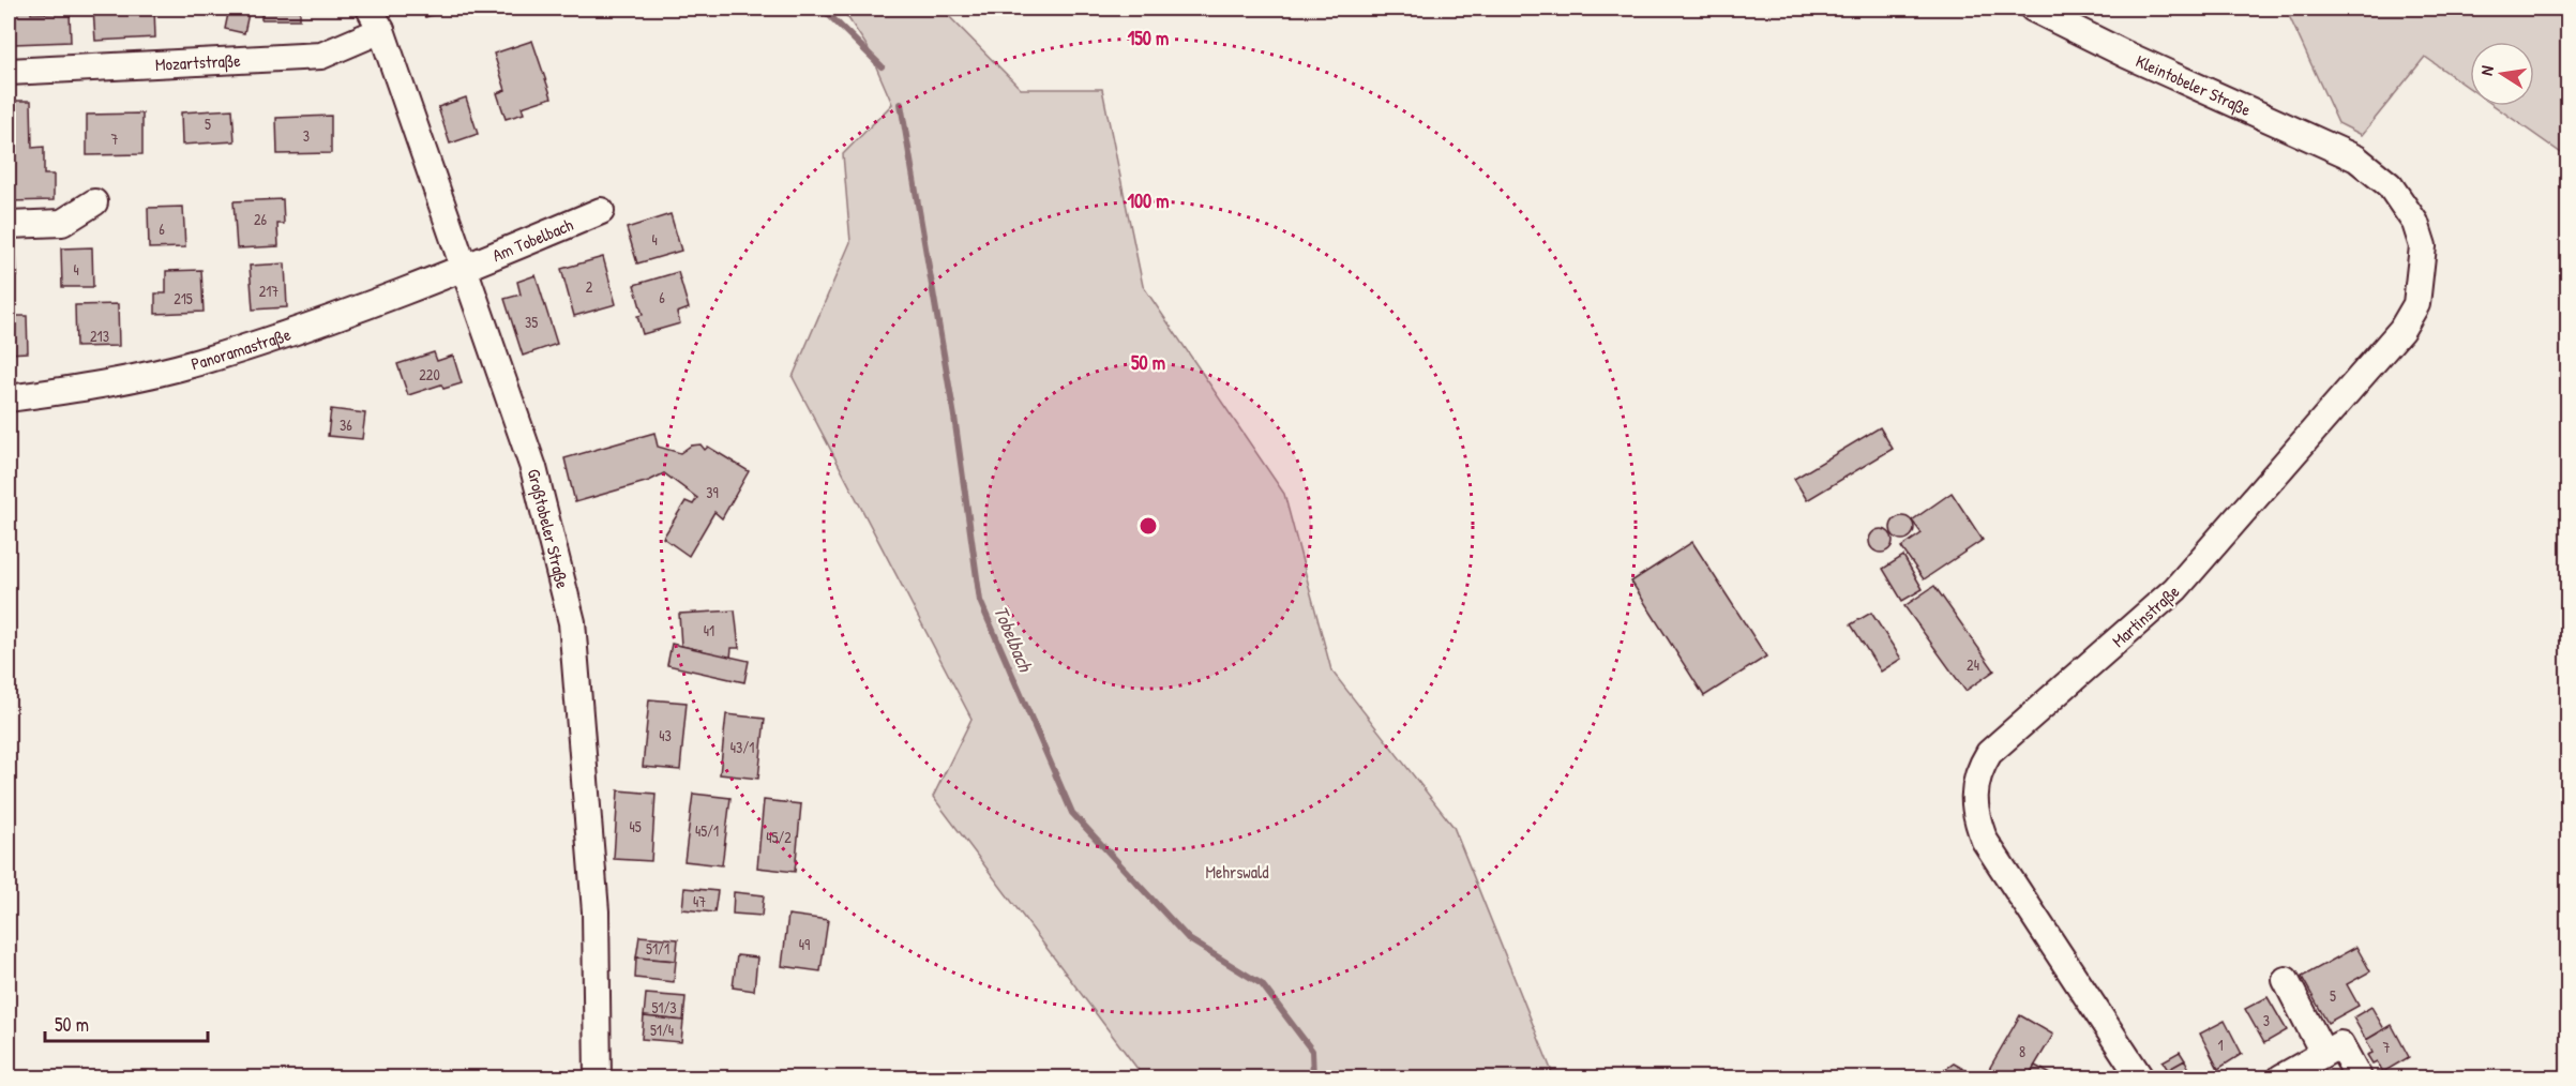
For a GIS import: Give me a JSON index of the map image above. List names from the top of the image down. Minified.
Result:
{"streets":{"street":["Mozartstraße","Kleintobeler Straße","Am Tobelbach","Panoramastraße","Großtobeler Straße","Martinstraße"]},"crossings":[["Mozartstraße","Großtobeler Straße"],["Kleintobeler Straße","Martinstraße"],["Am Tobelbach","Panoramastraße"],["Am Tobelbach","Großtobeler Straße"],["Panoramastraße","Großtobeler Straße"]],"water":["Tobelbach"],"parks":["Mehrswald"],"house_numbers":["5","3","7","26","6","4","4","2","217","6","215","35","213","220","36","39","41","24","43","43/1","45","45/1","45/2","47","49","51/1","5","51/3","3","51/4","1","7","8"],"scale_bar":"50 m","north":"left","rings":["150 m","100 m","50 m"]}
